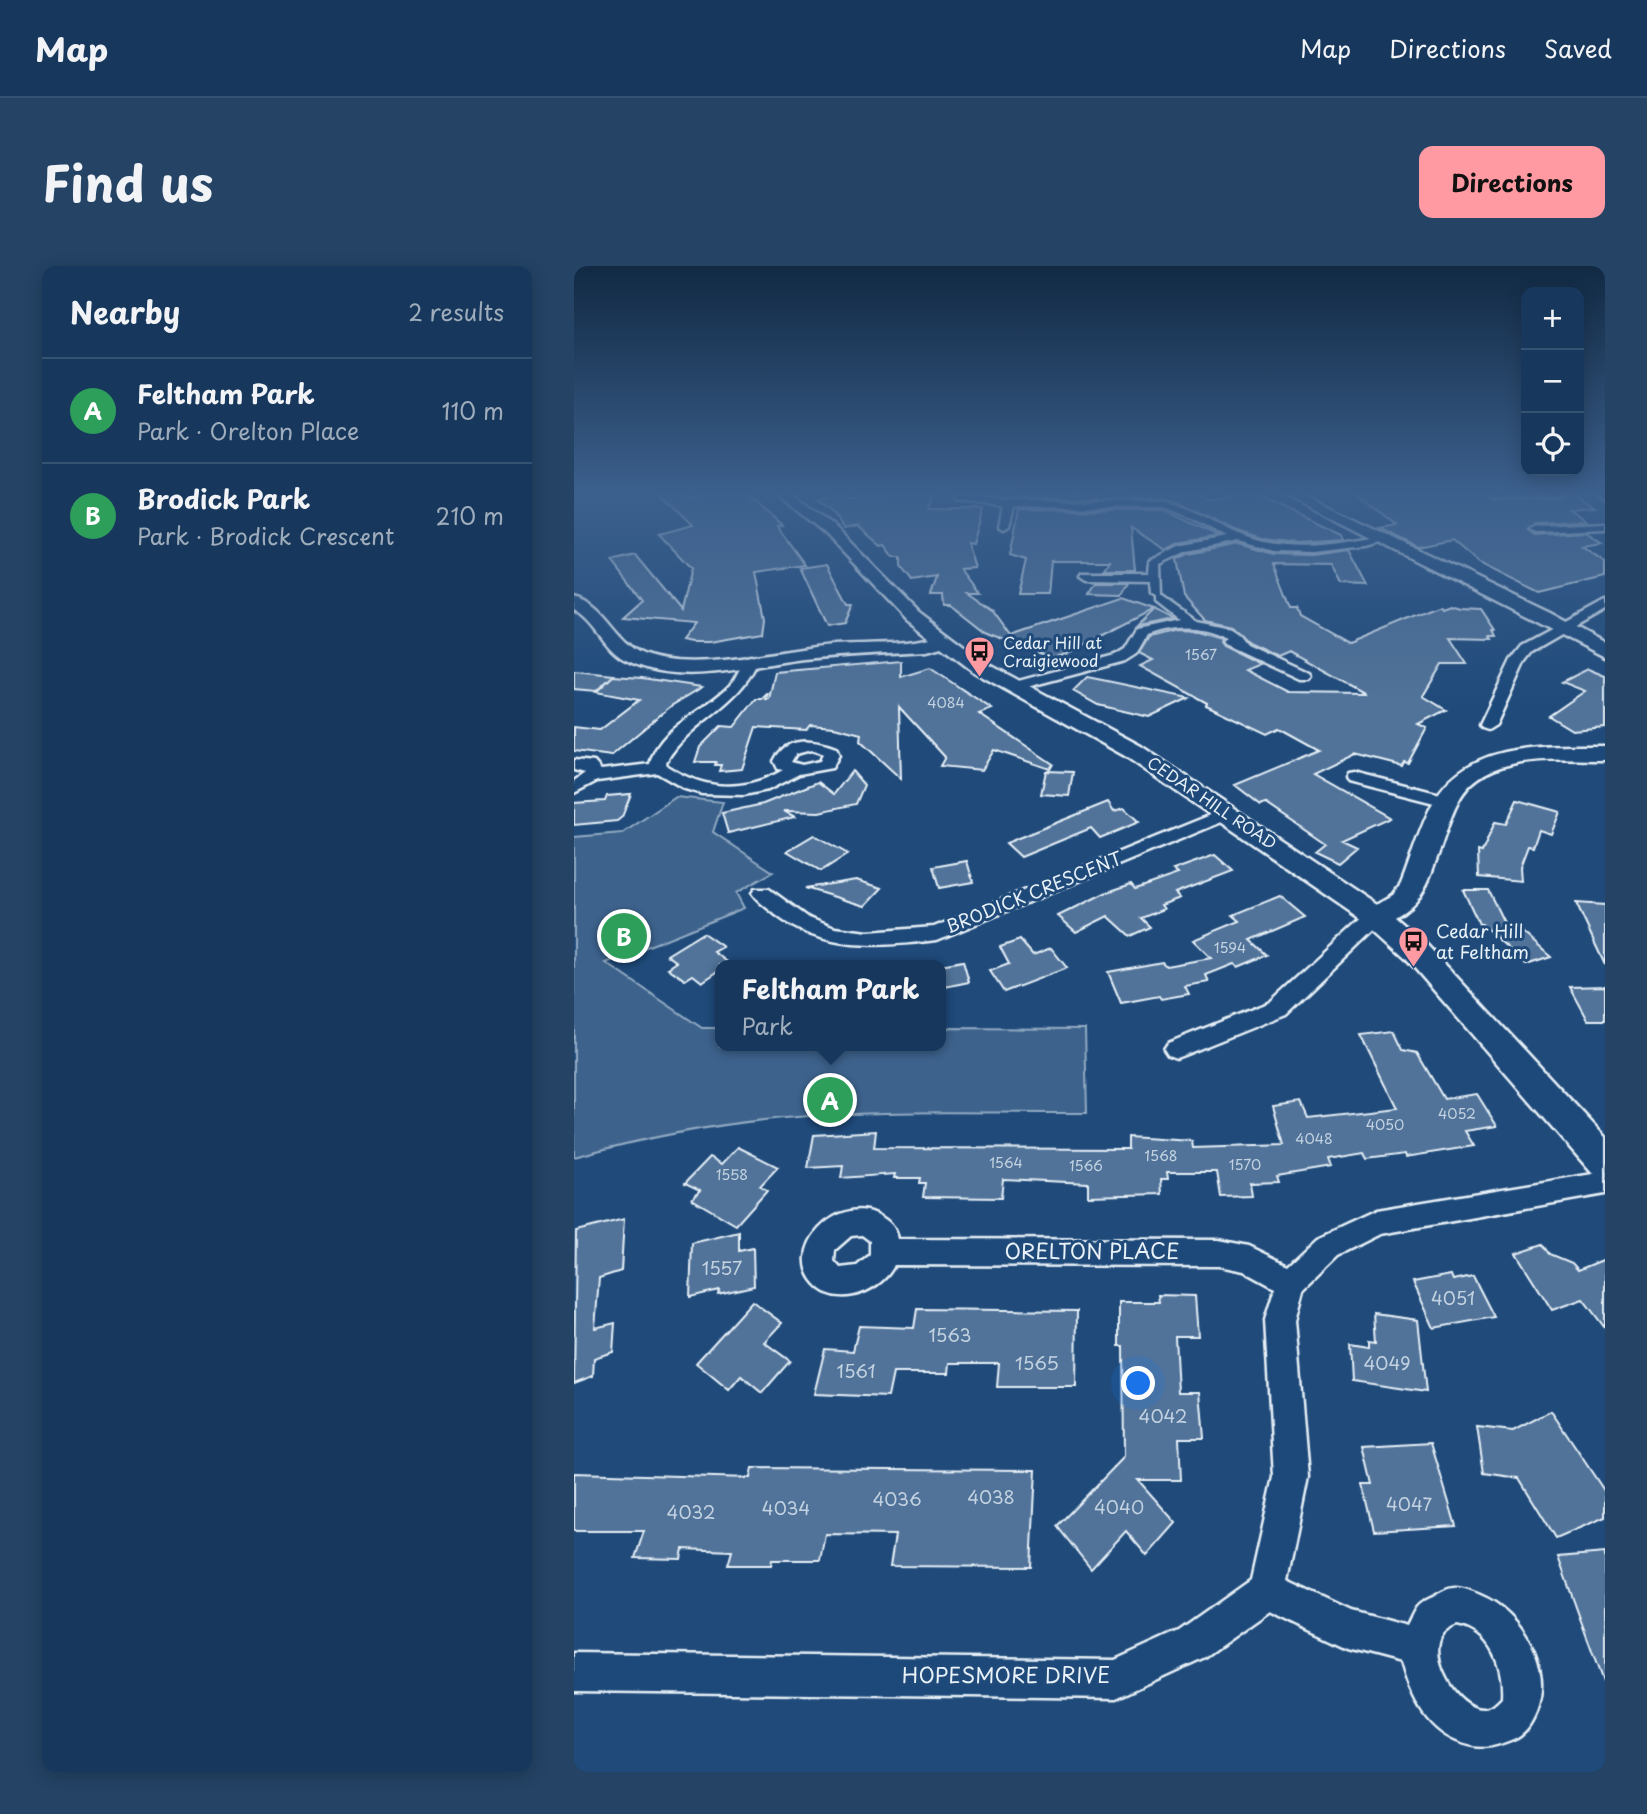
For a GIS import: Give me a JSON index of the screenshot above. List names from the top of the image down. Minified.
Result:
{"streets":{"street":["CEDAR HILL ROAD","BRODICK CRESCENT","ORELTON PLACE","HOPESMORE DRIVE"]},"crossings":[["CEDAR HILL ROAD","BRODICK CRESCENT"]],"places":{"bus stop":["Cedar Hill at Craigiewood","Cedar Hill at Feltham"]},"house_numbers":["1567","4084","1594","4052","4050","4048","1568","1564","1570","1566","1558","1557","4051","1563","1565","4049","1561","4042","4038","4036","4047","4040","4034","4032"],"page":{"header":"Map","nav":["Map","Directions","Saved"],"title":"Find us","buttons":"Directions","heading":["Nearby","2 results"],"map_buttons":["+","−"],"list":[{"mark":"A","name":"Feltham Park","note":"Park · Orelton Place","value":"110 m"},{"mark":"B","name":"Brodick Park","note":"Park · Brodick Crescent","value":"210 m"}],"pins":["B","A"],"popup":["Feltham Park","Park"]}}
